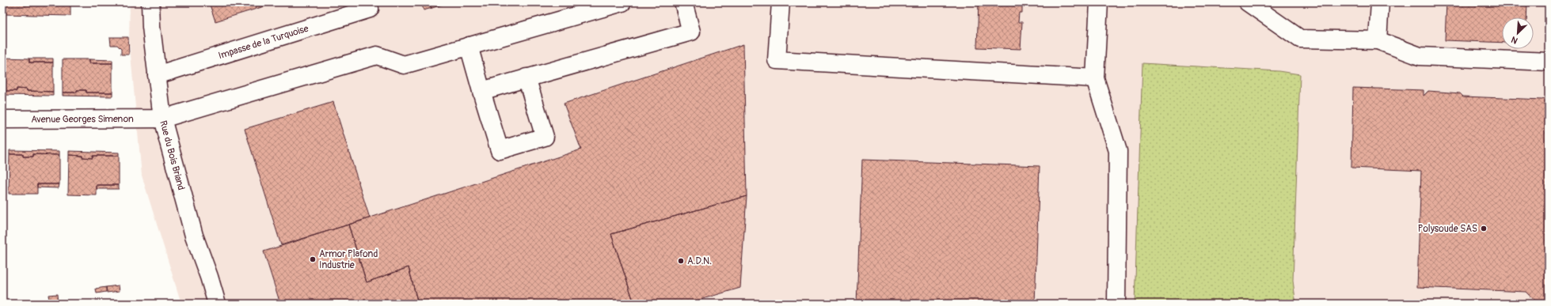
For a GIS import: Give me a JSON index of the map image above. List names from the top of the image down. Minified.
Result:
{"streets":{"street":["Impasse de la Turquoise","Avenue Georges Simenon","Rue du Bois Briand"]},"crossings":[["Impasse de la Turquoise","Rue du Bois Briand"],["Avenue Georges Simenon","Rue du Bois Briand"]],"places":["Polysoude SAS","Armor Plafond Industrie","A.D.N."],"north":"bottom left"}
